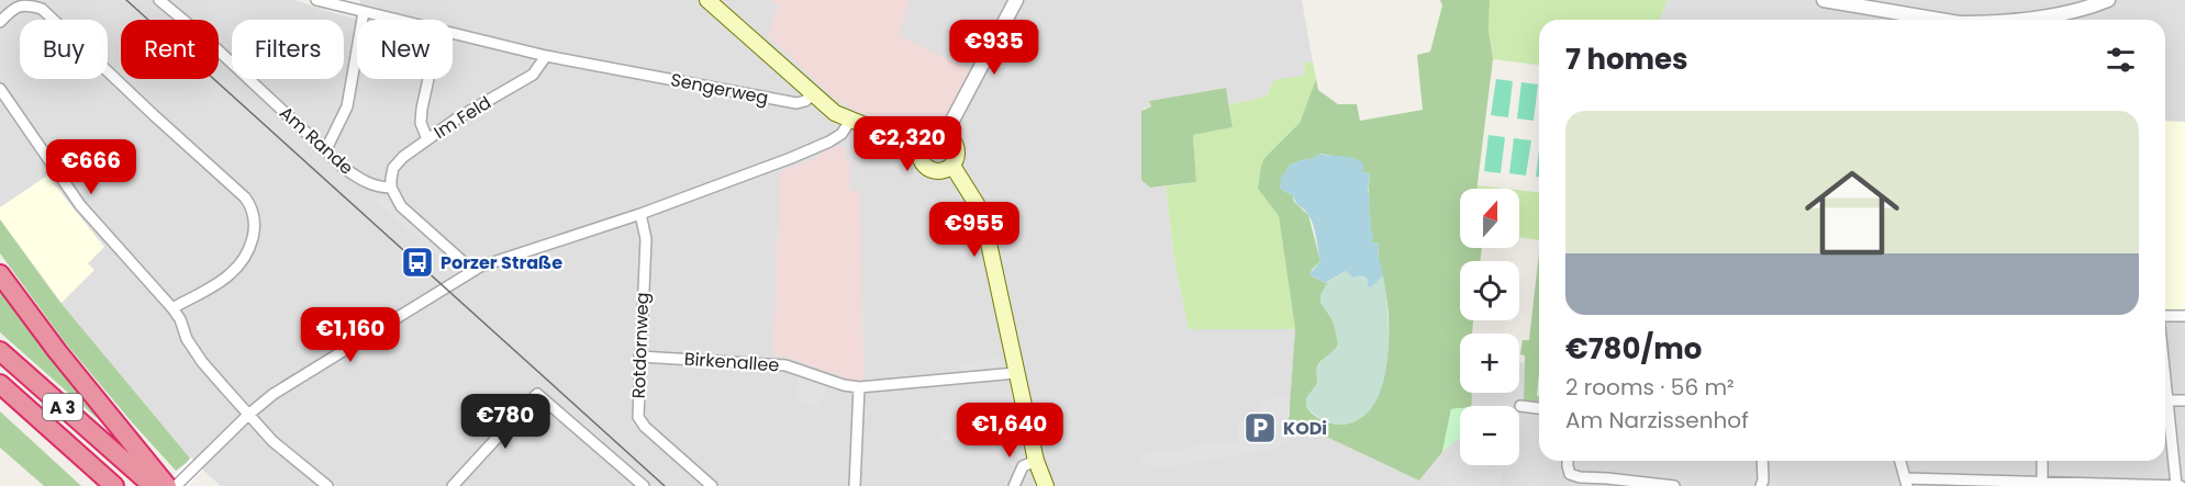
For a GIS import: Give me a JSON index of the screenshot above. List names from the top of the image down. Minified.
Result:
{"streets":{"highway":["A 3"],"street":["Sengerweg","Im Feld","Am Rande","Rotdornweg","Birkenallee"]},"crossings":[["Sengerweg","Im Feld"],["Im Feld","Am Rande"],["Rotdornweg","Birkenallee"]],"places":{"bus stop":["Porzer Straße"],"parking":["KODi"]},"north":"top","page":{"price":["€935","€2,320","€666","€955","€1,160","€780","€1,640"],"chip":["Buy","Rent","Filters","New"],"heading":"7 homes","list":[{"name":"€780/mo","note":"2 rooms · 56 m² · Am Narzissenhof"}],"map_buttons":["+","−"]}}
